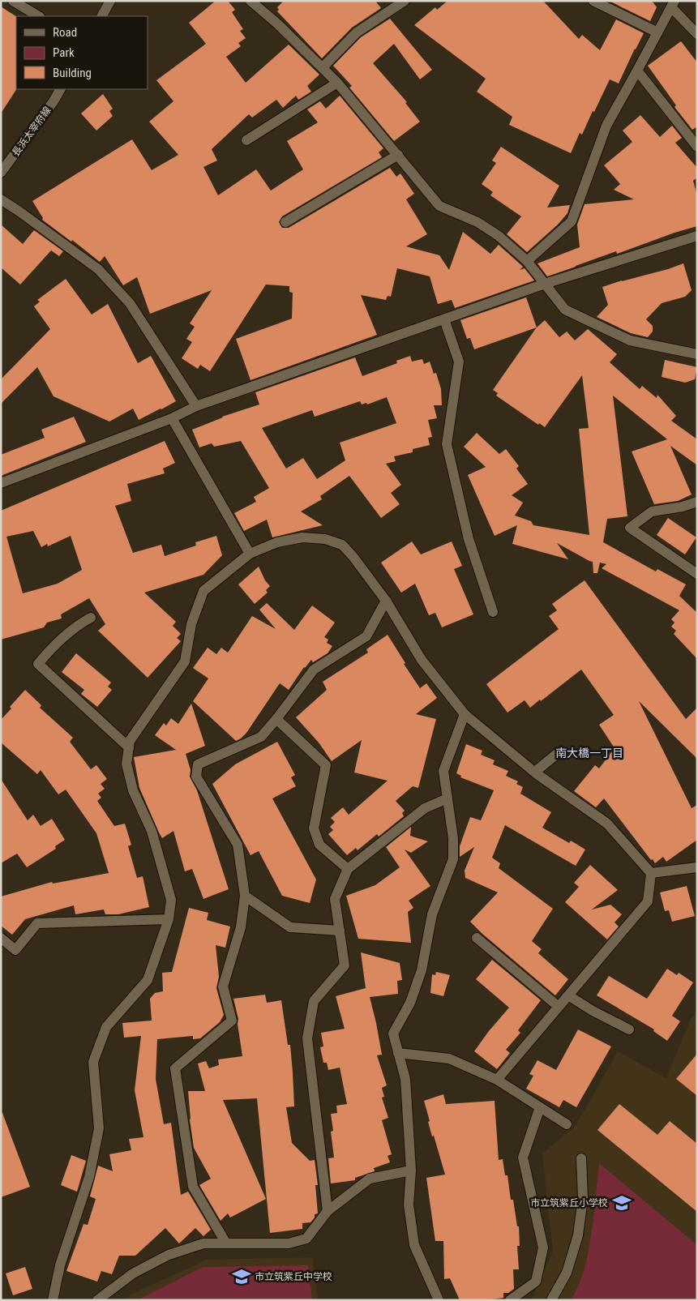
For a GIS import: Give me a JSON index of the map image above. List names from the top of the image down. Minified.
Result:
{"streets":{"street":["長浜太宰府線"]},"districts":["南大橋一丁目"],"places":{"school or university":["市立筑紫丘小学校","市立筑紫丘中学校"]},"legend":["Road","Park","Building"]}
